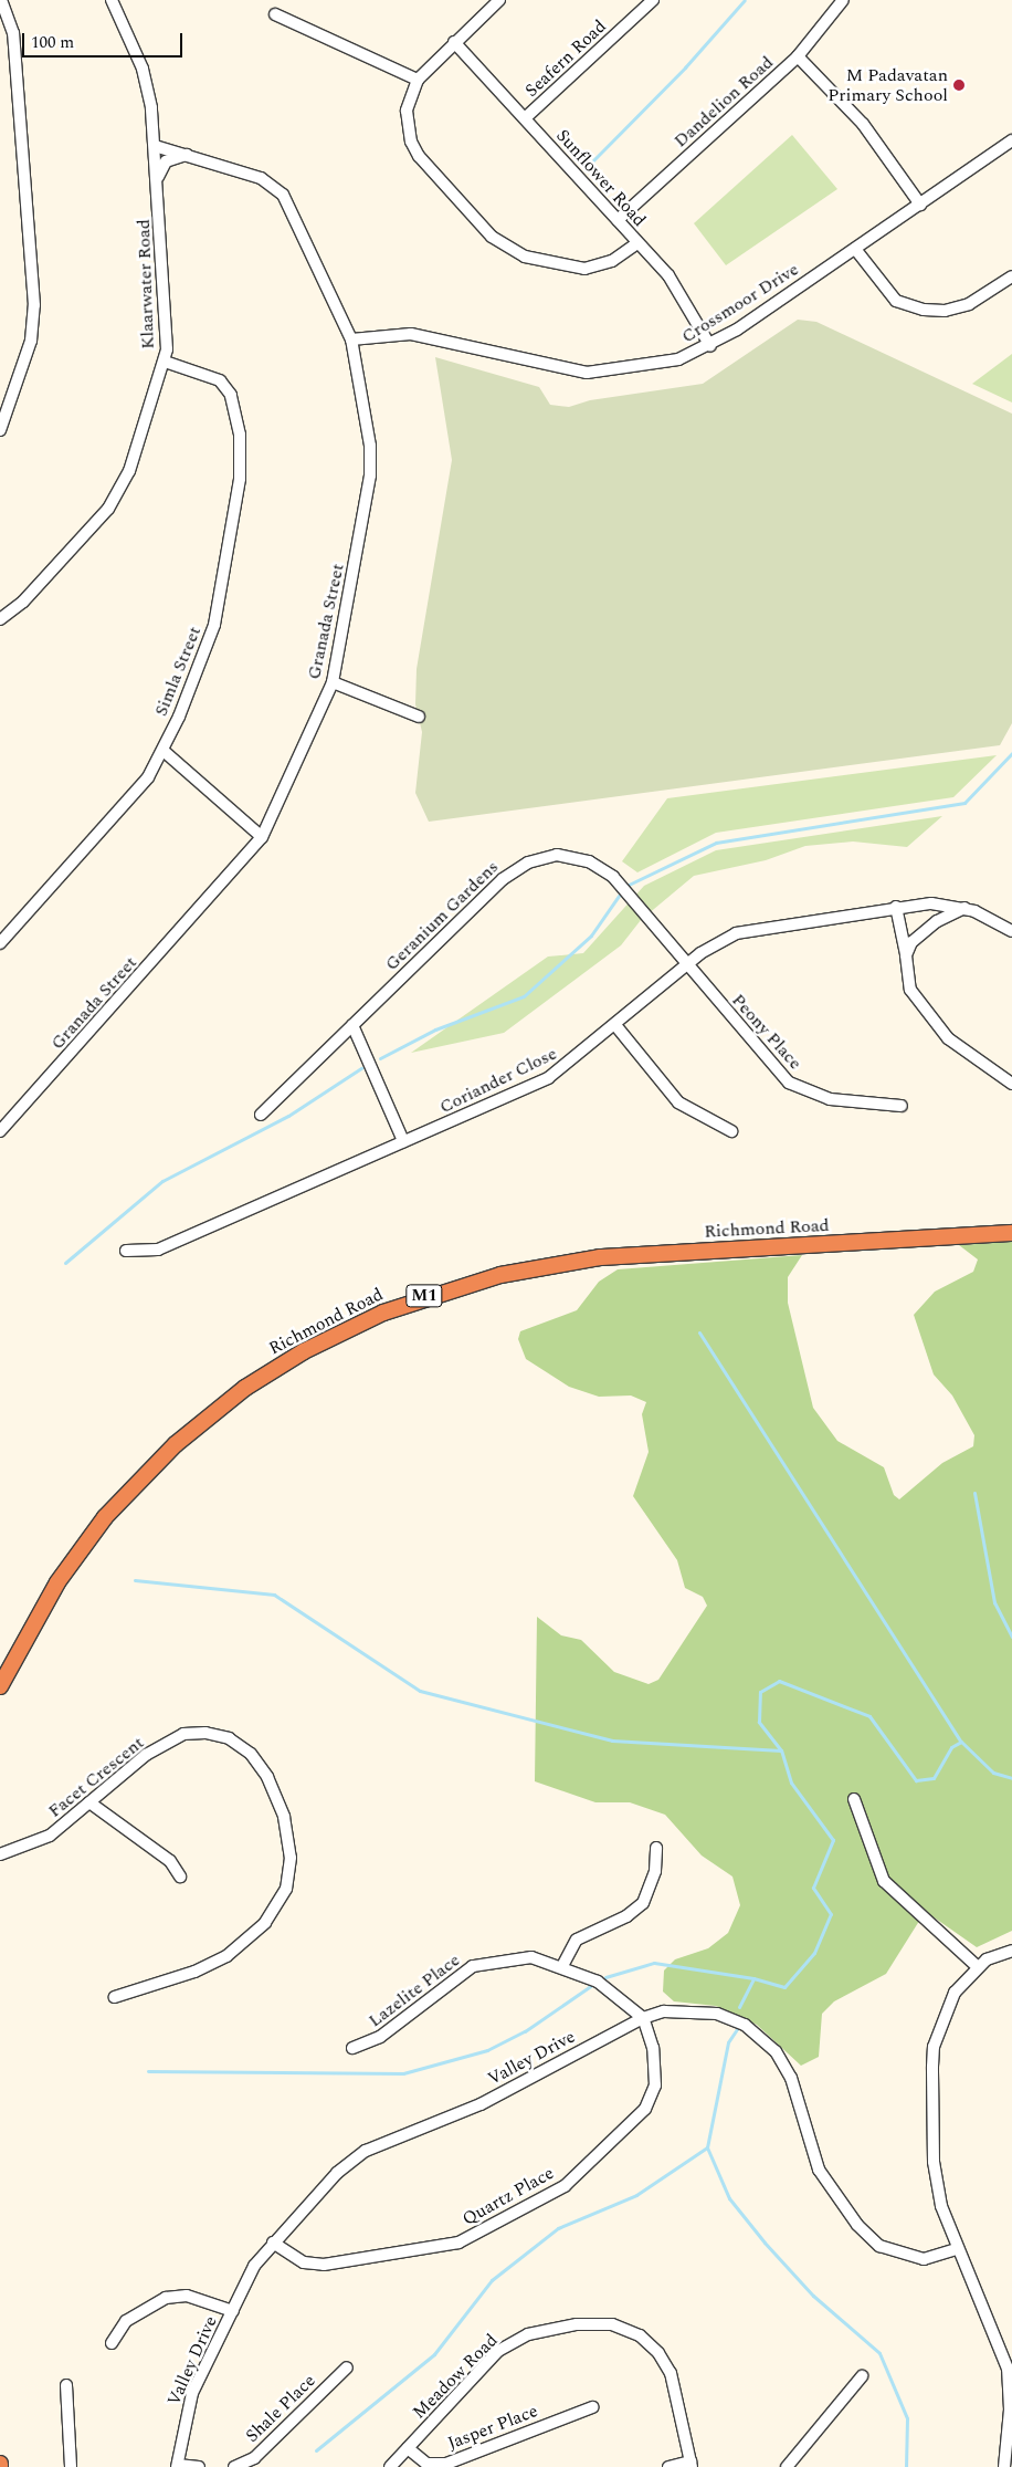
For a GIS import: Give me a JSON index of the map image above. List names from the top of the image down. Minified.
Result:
{"streets":{"highway":["Richmond Road","M1"],"street":["Seafern Road","Dandelion Road","Sunflower Road","Klaarwater Road","Crossmoor Drive","Granada Street","Simla Street","Geranium Gardens","Peony Place","Coriander Close","Facet Crescent","Lazelite Place","Valley Drive","Quartz Place","Meadow Road","Shale Place","Jasper Place"]},"crossings":[["Seafern Road","Sunflower Road"],["Dandelion Road","Sunflower Road"],["Sunflower Road","Crossmoor Drive"],["Klaarwater Road","Granada Street"],["Klaarwater Road","Simla Street"],["Crossmoor Drive","Granada Street"],["Geranium Gardens","Peony Place"],["Geranium Gardens","Coriander Close"],["Peony Place","Coriander Close"],["Lazelite Place","Valley Drive"],["Lazelite Place","Quartz Place"],["Valley Drive","Quartz Place"],["Meadow Road","Jasper Place"]],"places":["M Padavatan Primary School"],"scale_bar":"100 m"}
